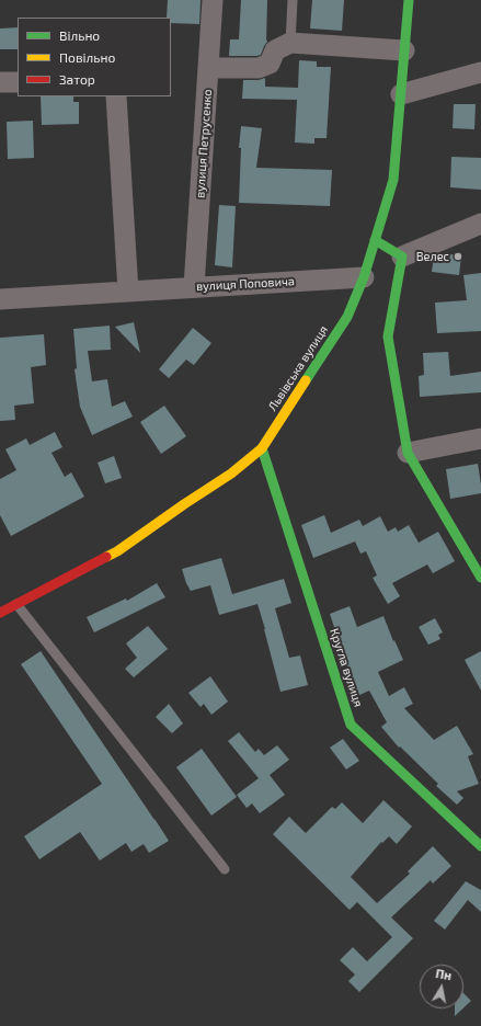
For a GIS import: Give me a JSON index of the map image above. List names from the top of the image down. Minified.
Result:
{"streets":{"street":["вулиця Петрусенко","вулиця Поповича","Львівська вулиця","Кругла вулиця"]},"crossings":[["вулиця Петрусенко","вулиця Поповича"],["вулиця Поповича","Львівська вулиця"],["Львівська вулиця","Кругла вулиця"]],"places":["Велес"],"legend":["Вільно","Повільно","Затор"],"north":"top"}
